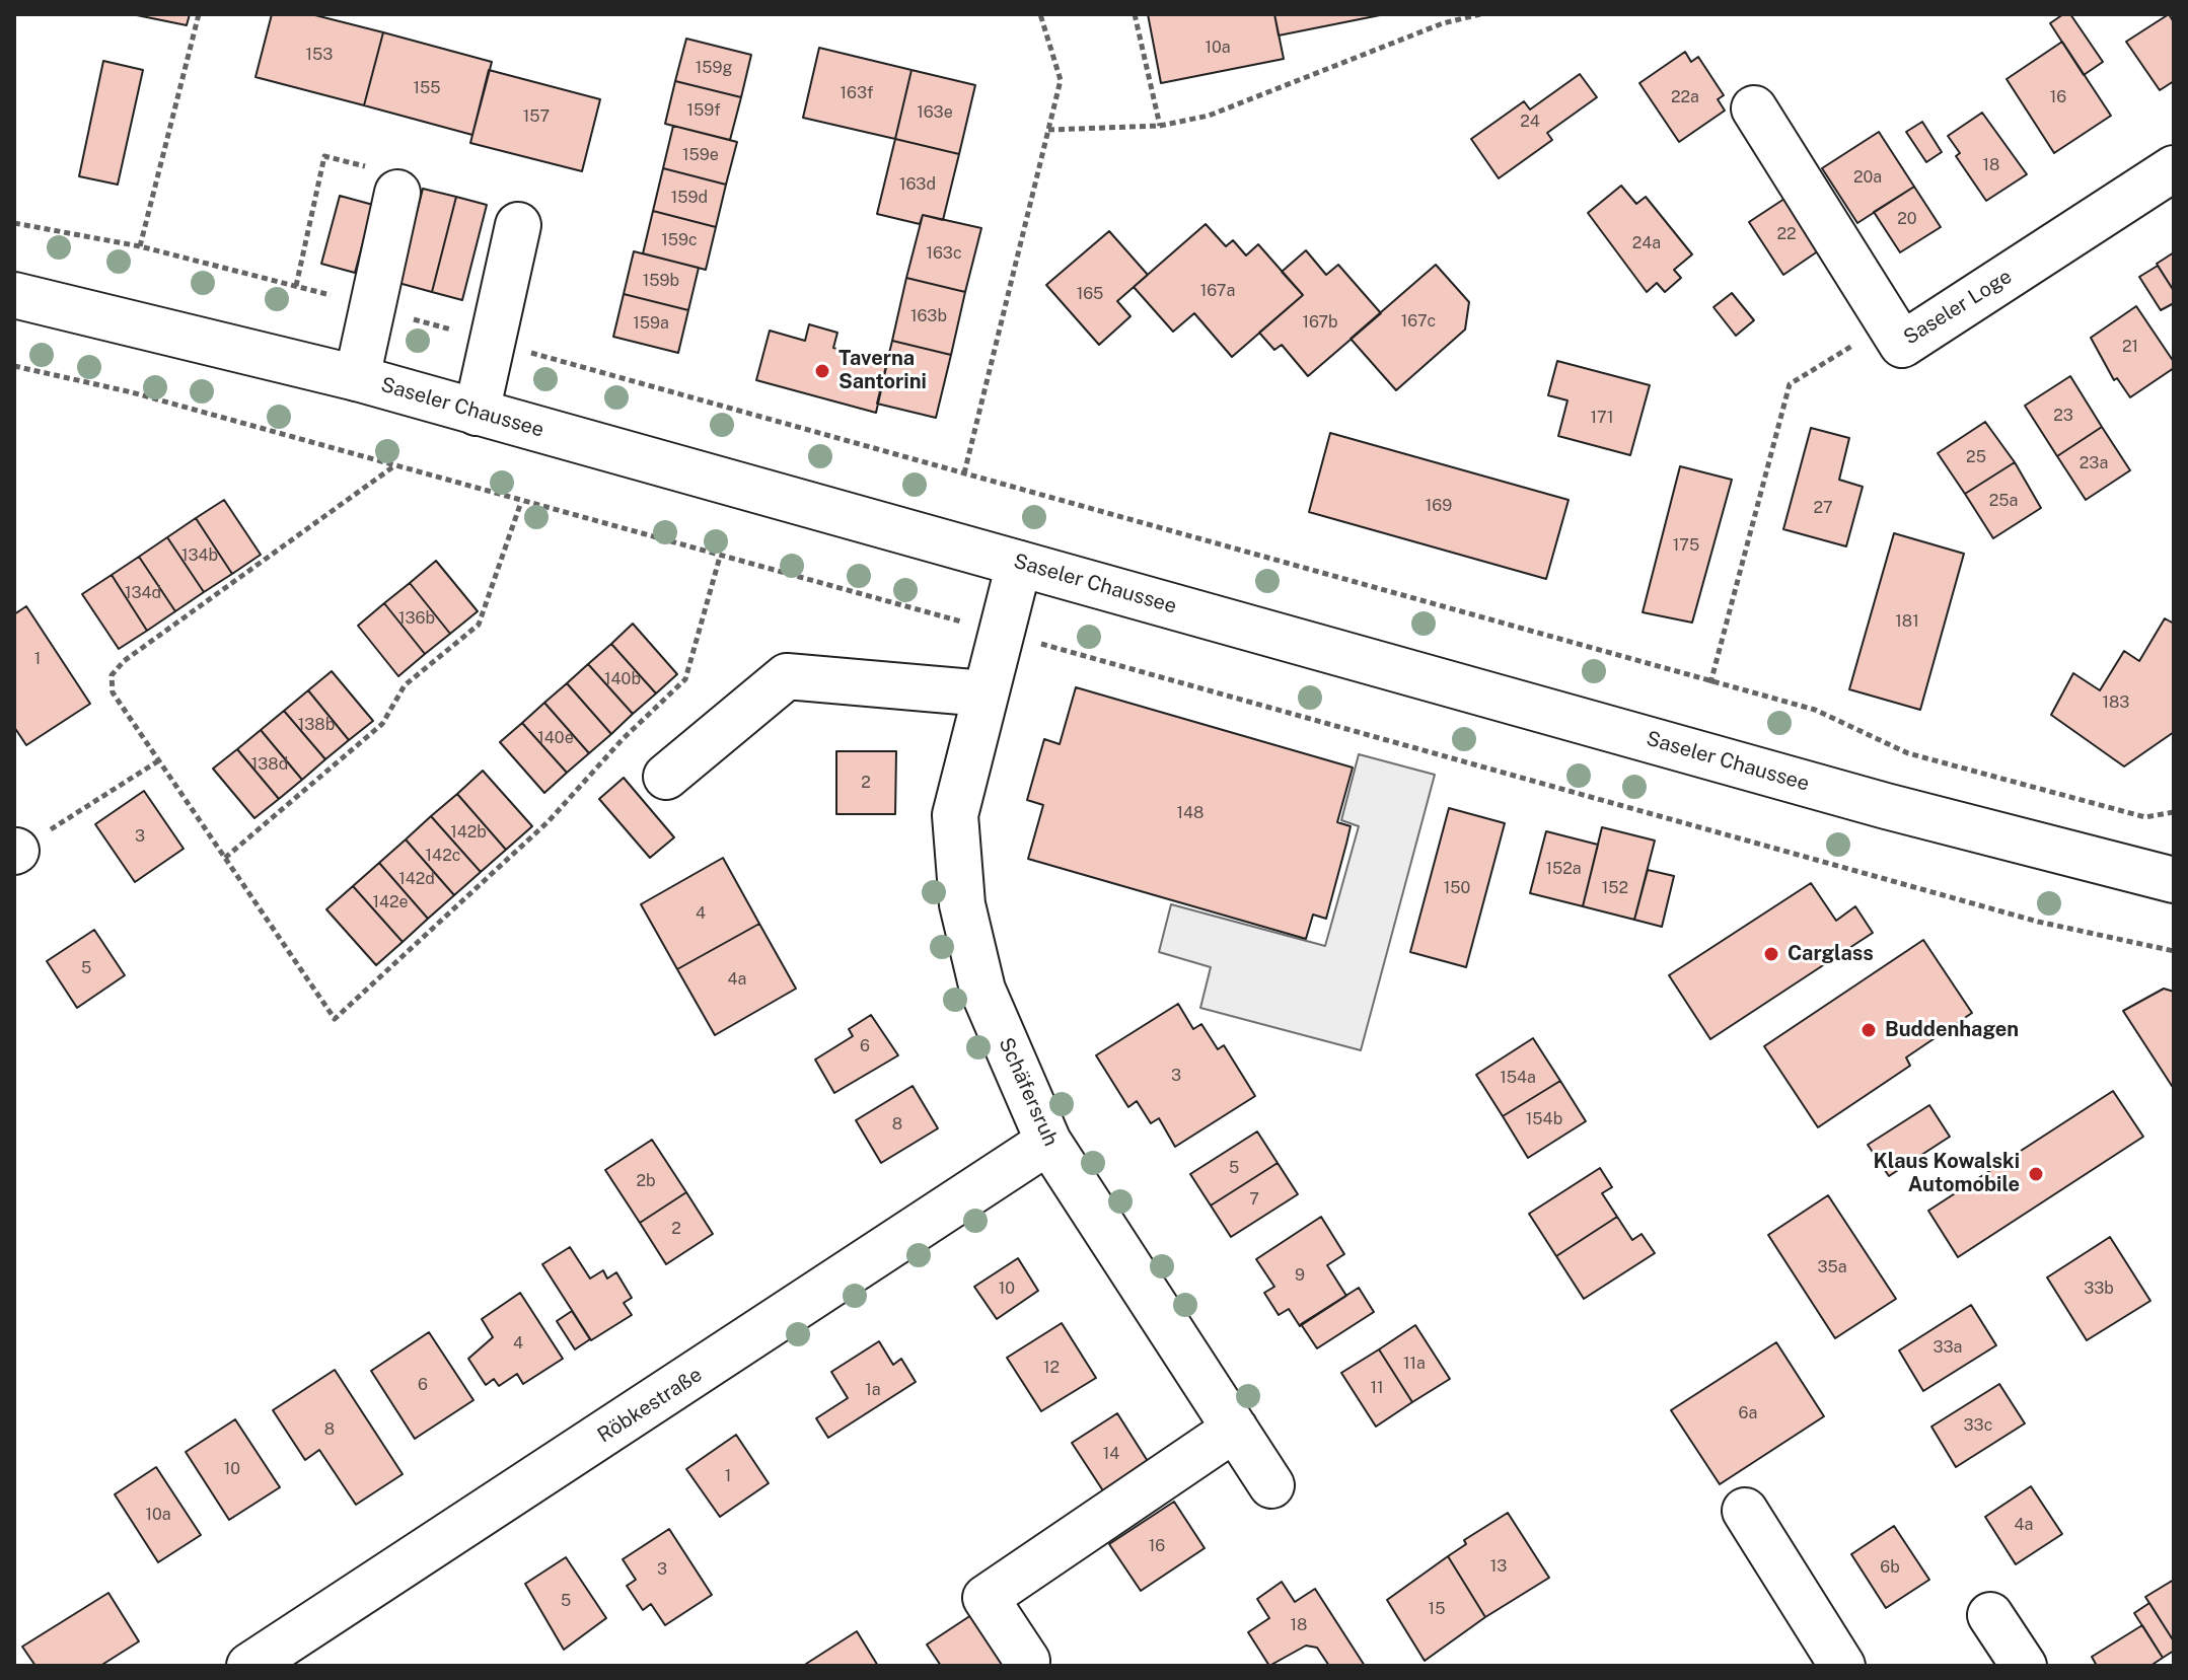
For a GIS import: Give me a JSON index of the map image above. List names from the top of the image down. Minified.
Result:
{"streets":{"street":["Saseler Loge","Saseler Chaussee","Schäfersruh","Röbkestraße"]},"crossings":[["Saseler Chaussee","Schäfersruh"],["Schäfersruh","Röbkestraße"]],"places":["Taverna Santorini","Carglass","Buddenhagen","Klaus Kowalski Automobile"],"house_numbers":["10a","153","159g","155","163f","22a","16","159f","163e","157","24","159e","18","20a","163d","159d","20","22","159c","24a","163c","159b","167a","165","163b","167c","167b","159a","21","23","171","25","23a","25a","169","27","175","134b","134d","136b","181","1","140b","183","138b","140e","138d","2","148","142b","3","142c","152a","142d","150","152","142e","4","5","4a","6","3","154a","154b","8","5","2b","7","2","35a","9","10","33b","4","33a","11a","12","6","11","1a","6a","33c","8","14","10","1","10a","4a","16","13","6b","3","5","15","18"]}
